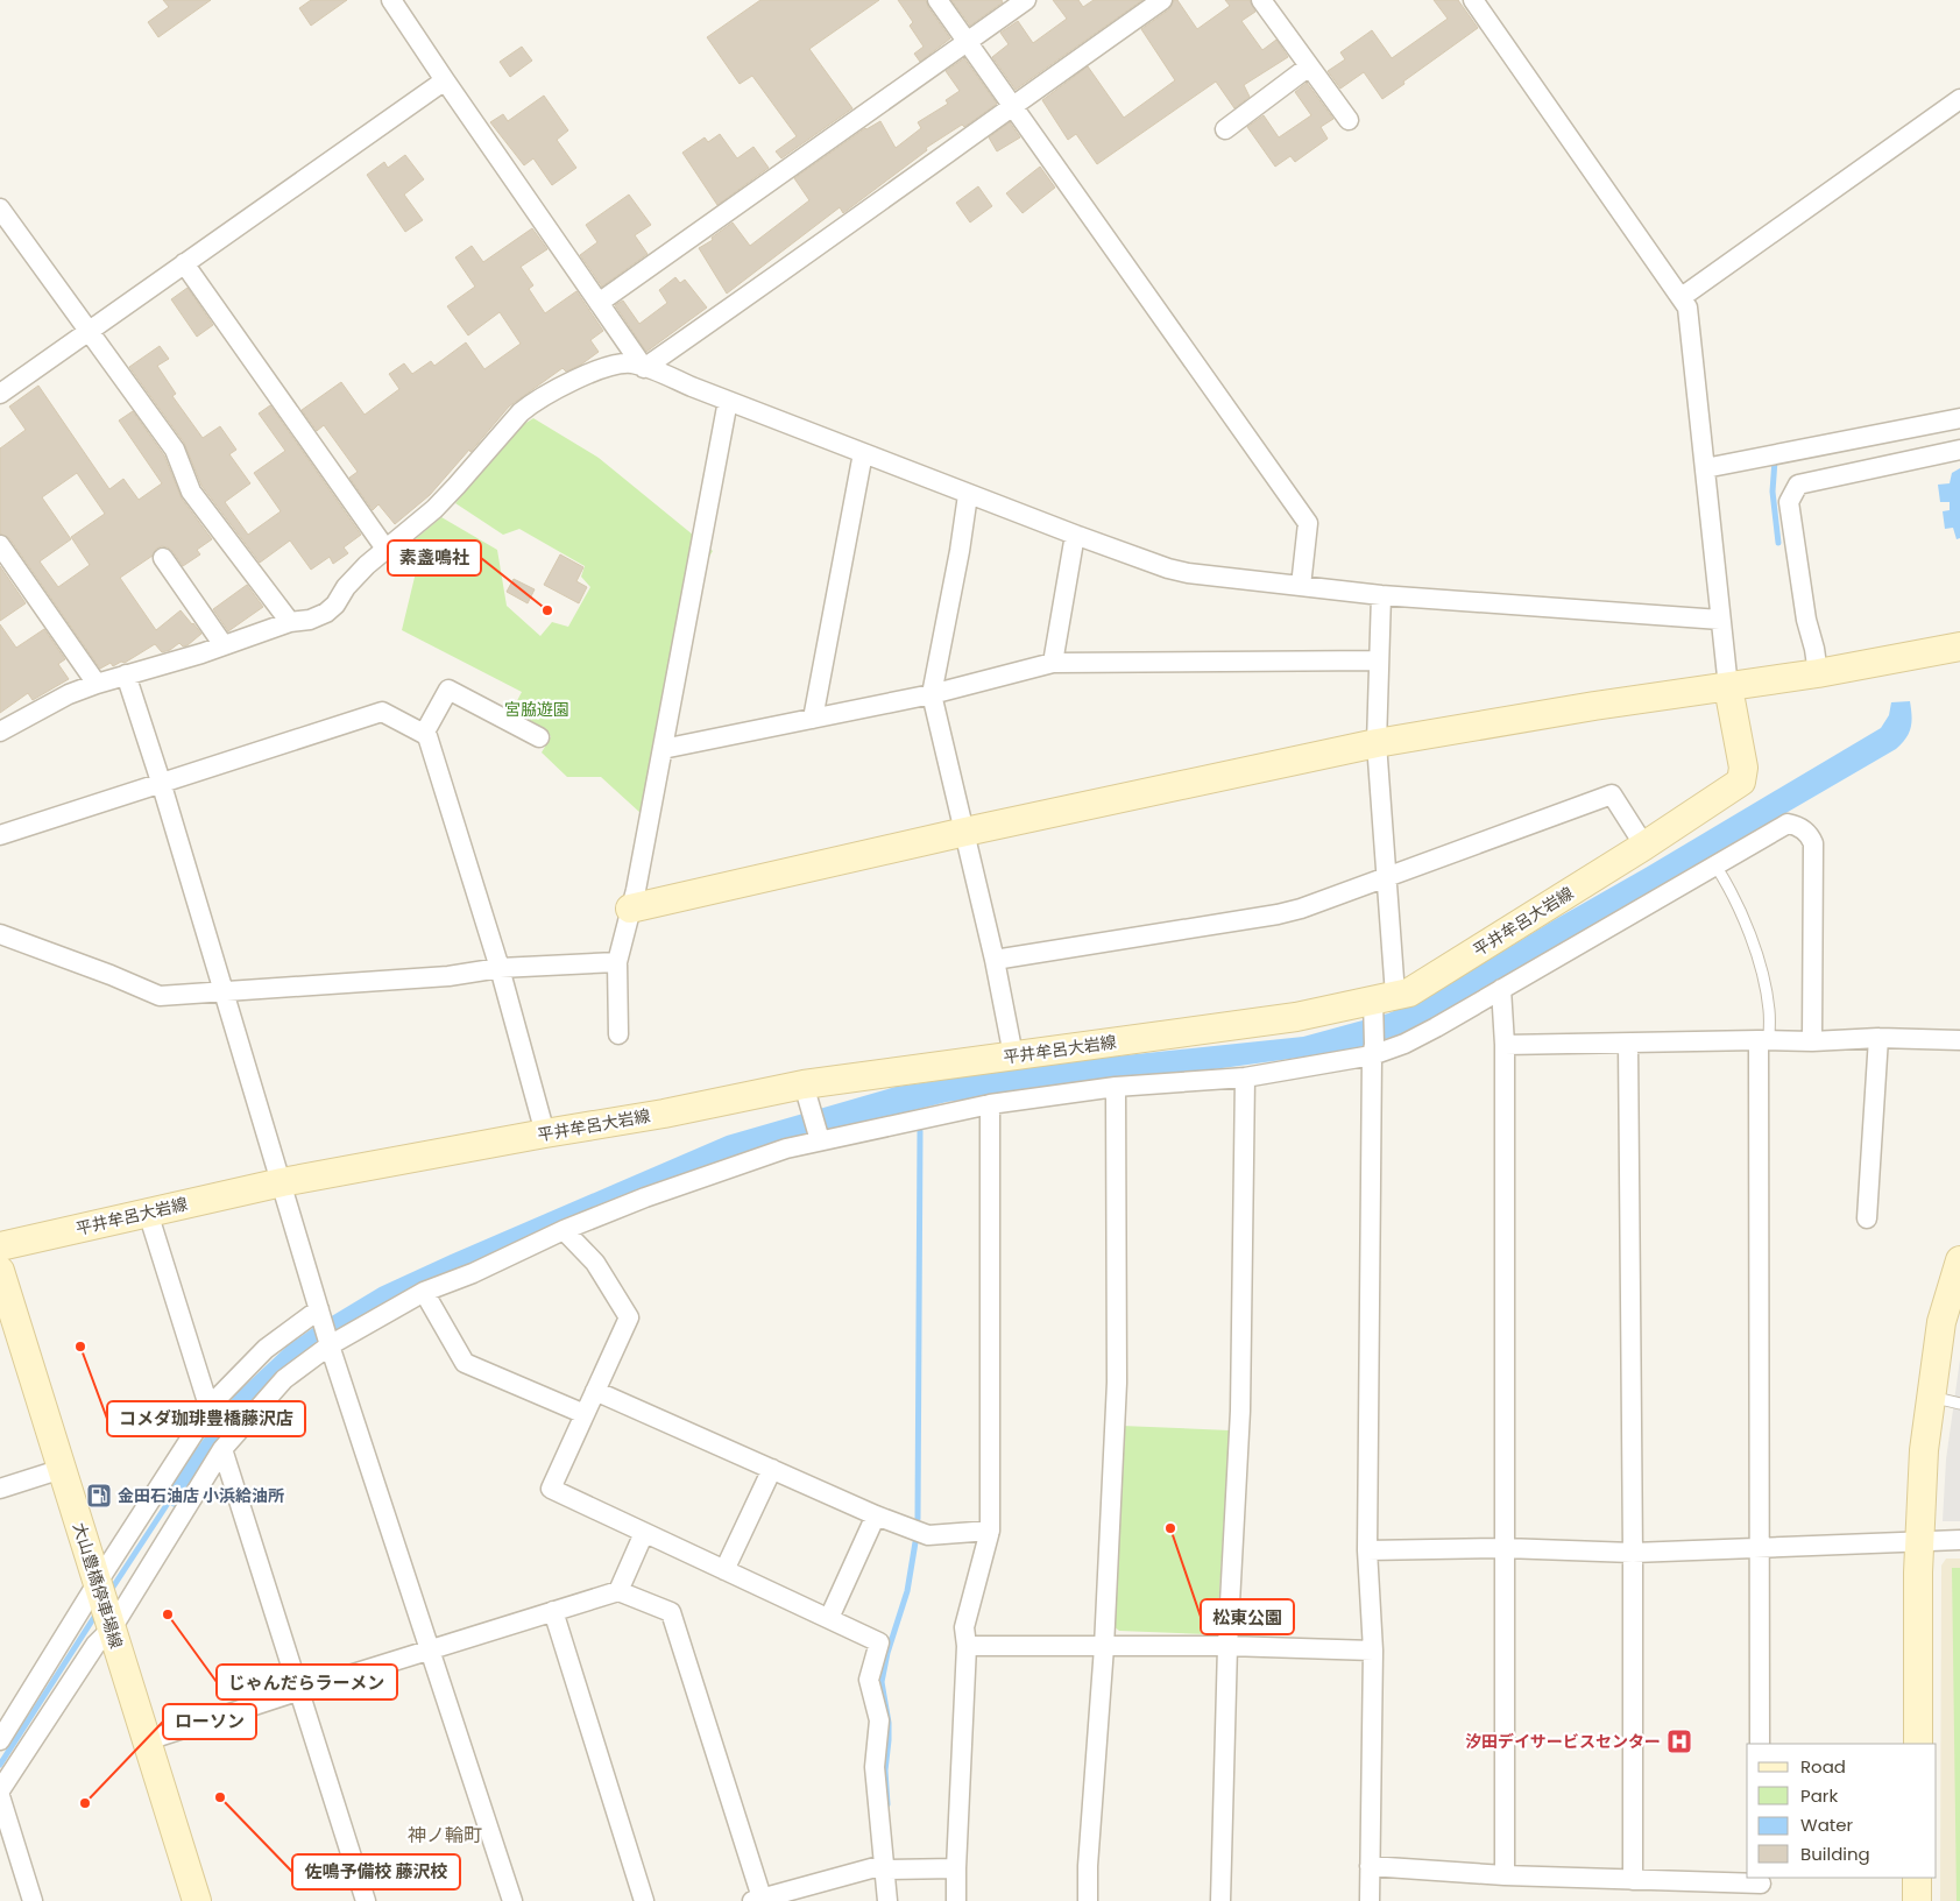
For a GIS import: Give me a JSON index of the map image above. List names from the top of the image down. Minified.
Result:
{"streets":{"main road":["平井牟呂大岩線","大山豊橋停車場線"]},"districts":["神ノ輪町"],"parks":["宮脇遊園"],"places":{"other":["素盞鳴社","コメダ珈琲豊橋藤沢店","松東公園","じゃんだらラーメン","佐鳴予備校 藤沢校","ローソン"],"fuel station":["金田石油店 小浜給油所"],"hospital":["汐田デイサービスセンター"]},"legend":["Road","Park","Water","Building"]}
